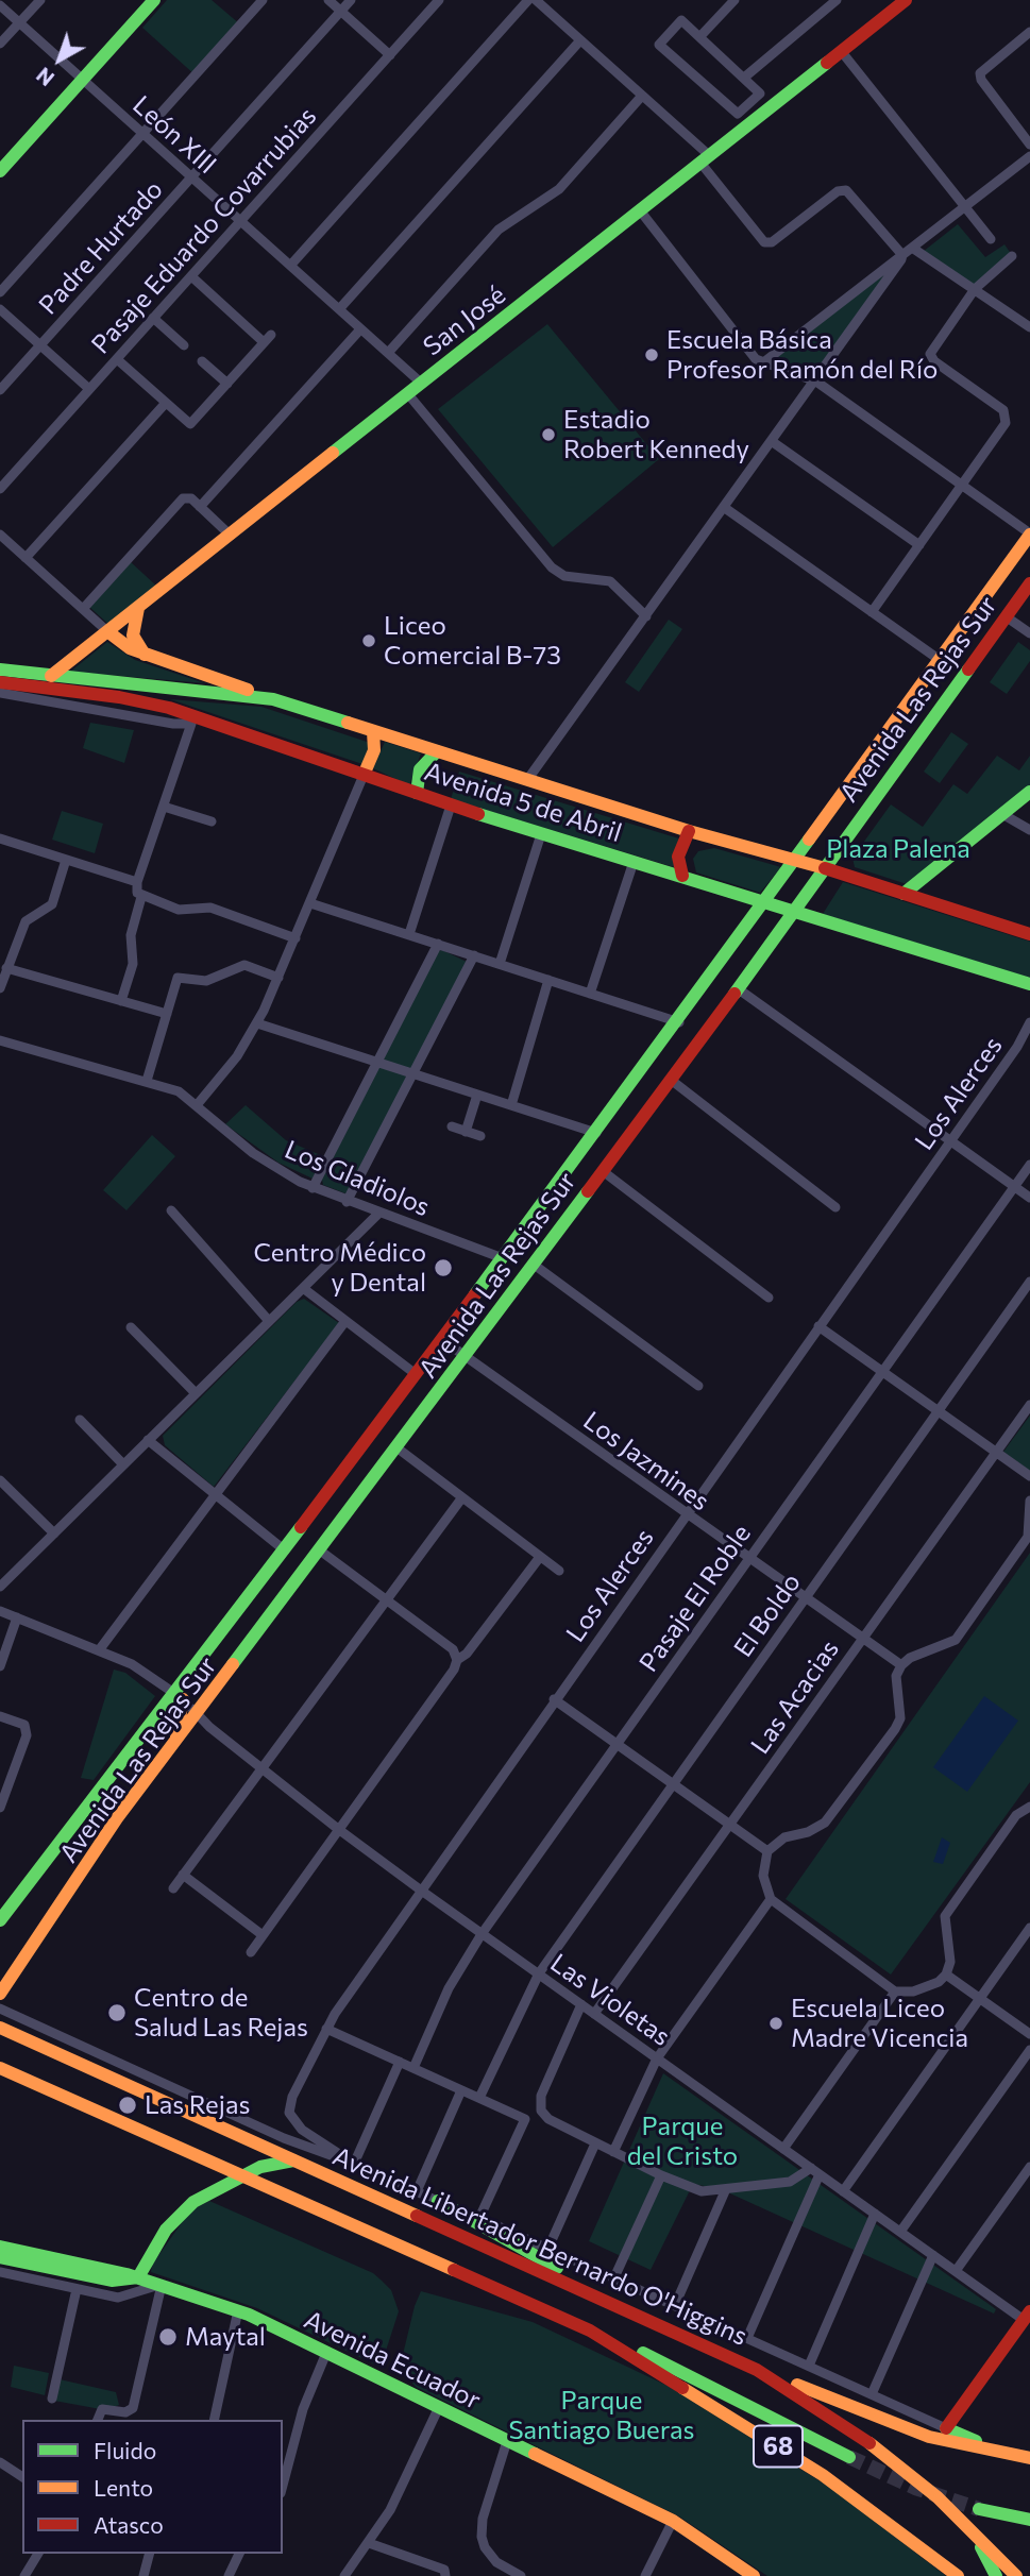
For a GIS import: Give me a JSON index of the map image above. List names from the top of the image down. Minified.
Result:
{"streets":{"main road":["San José","Avenida Las Rejas Sur","Avenida 5 de Abril","Avenida Libertador Bernardo O'Higgins","Avenida Ecuador","68"],"street":["León XIII","Pasaje Eduardo Covarrubias","Padre Hurtado","Los Alerces","Los Gladiolos","Los Jazmines","Pasaje El Roble","El Boldo","Las Acacias","Las Violetas"]},"crossings":[["León XIII","Pasaje Eduardo Covarrubias"],["León XIII","Padre Hurtado"],["León XIII","San José"],["San José","Avenida 5 de Abril"],["Avenida Las Rejas Sur","Avenida 5 de Abril"],["Avenida Las Rejas Sur","Los Gladiolos"],["Avenida Las Rejas Sur","Los Jazmines"],["Avenida Las Rejas Sur","Las Violetas"],["Los Alerces","Los Jazmines"],["Los Alerces","Las Violetas"],["Los Alerces","Avenida Libertador Bernardo O'Higgins"],["Los Jazmines","Pasaje El Roble"],["Los Jazmines","El Boldo"],["Los Jazmines","Las Acacias"],["Pasaje El Roble","Las Violetas"],["El Boldo","Las Violetas"],["Las Acacias","Las Violetas"]],"parks":["Plaza Palena","Parque del Cristo","Parque Santiago Bueras"],"places":["Escuela Básica Profesor Ramón del Río","Estadio Robert Kennedy","Liceo Comercial B-73","Centro Médico y Dental","Centro de Salud Las Rejas","Escuela Liceo Madre Vicencia","Las Rejas","Maytal"],"legend":["Fluido","Lento","Atasco"],"north":"bottom left"}
